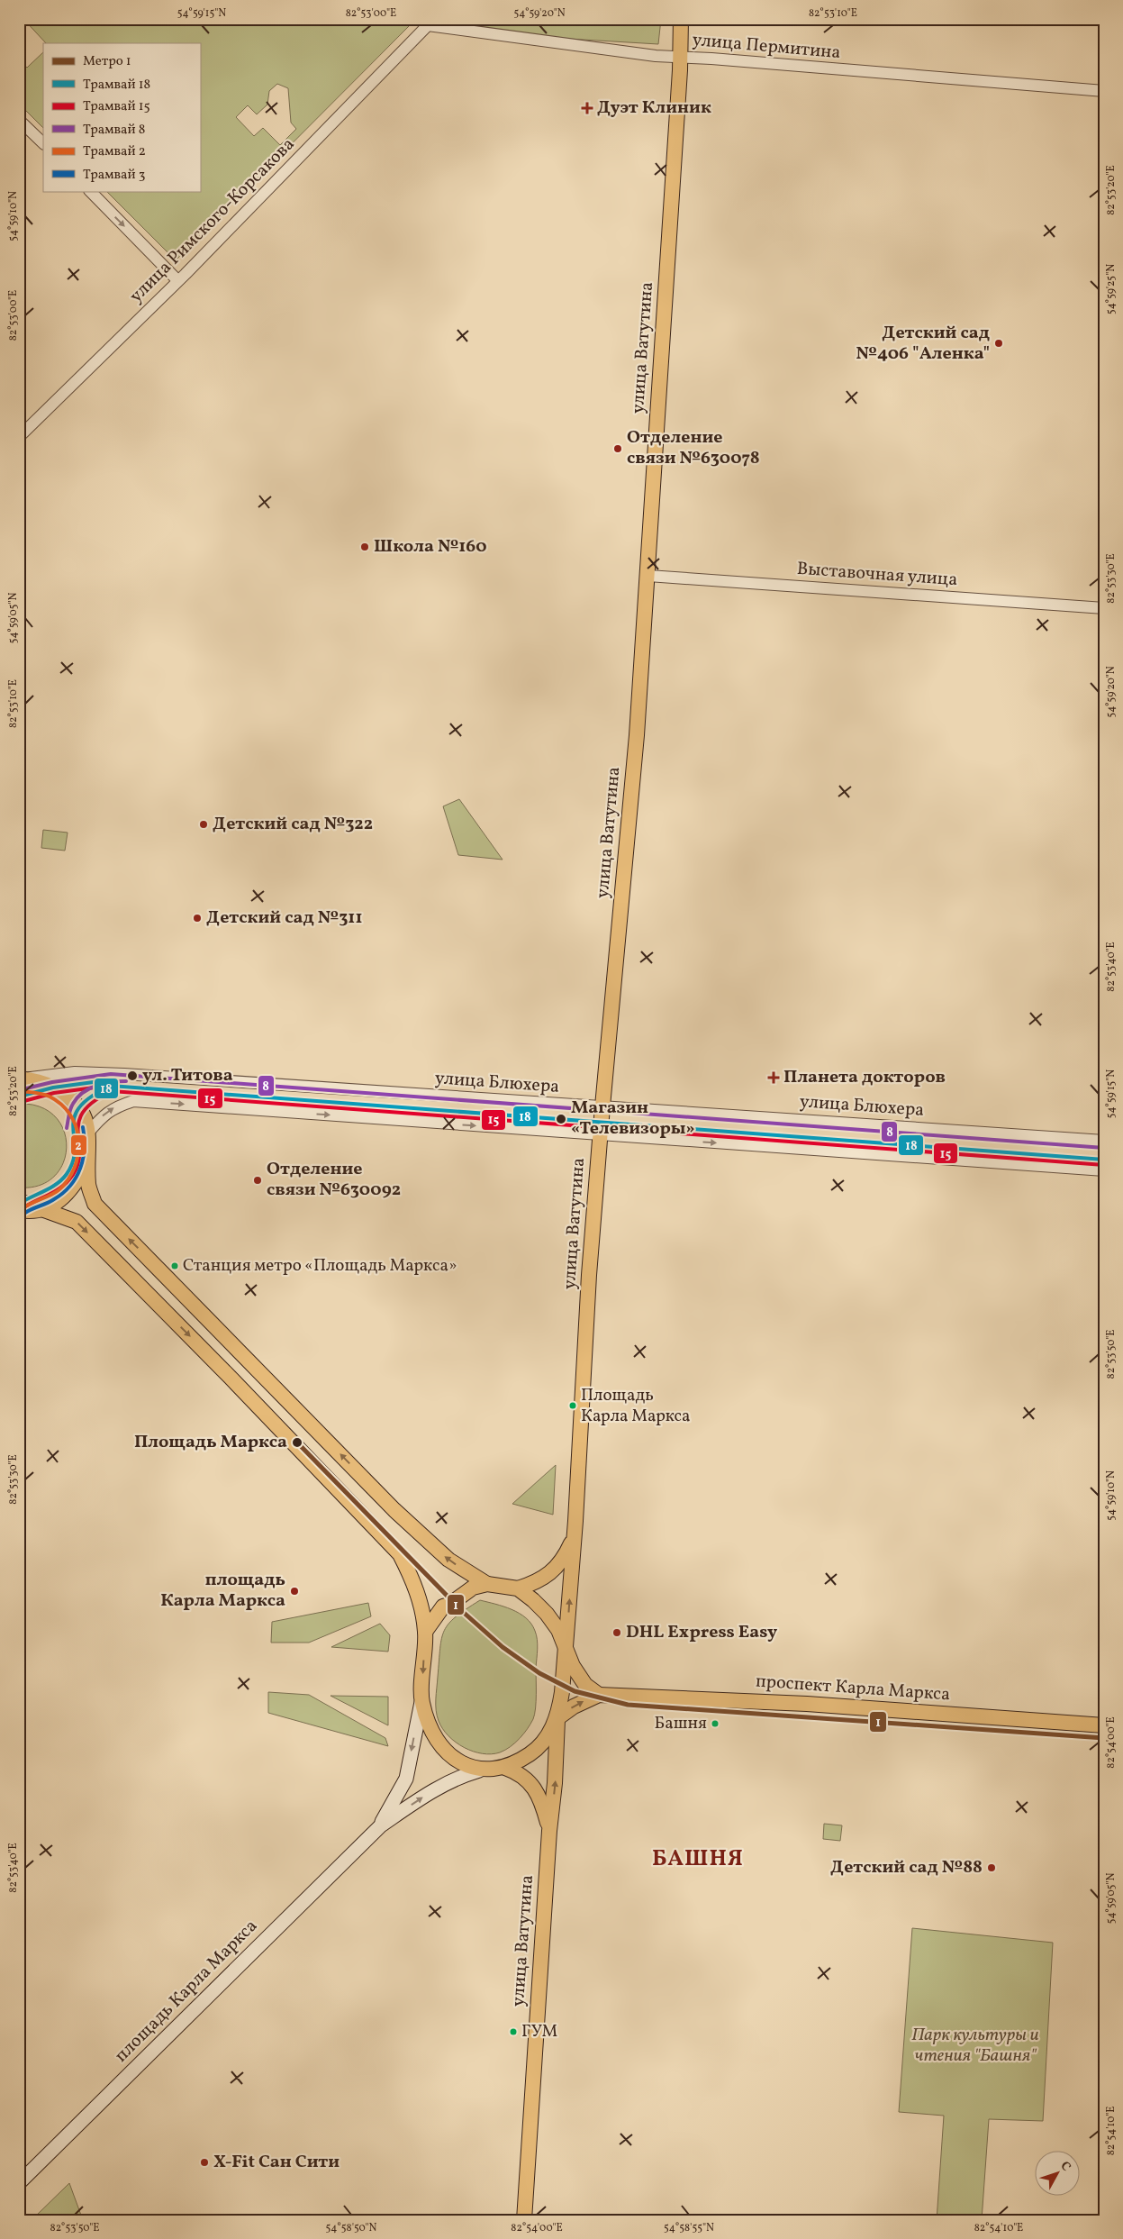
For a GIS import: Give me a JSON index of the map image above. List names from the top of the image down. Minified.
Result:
{"streets":{"main road":["улица Ватутина","проспект Карла Маркса","площадь Карла Маркса"],"street":["улица Пермитина","улица Римского-Корсакова","Выставочная улица","улица Блюхера"]},"crossings":[["улица Пермитина","улица Римского-Корсакова"],["улица Пермитина","улица Ватутина"],["улица Ватутина","Выставочная улица"],["улица Ватутина","улица Блюхера"],["улица Ватутина","площадь Карла Маркса"],["улица Блюхера","площадь Карла Маркса"],["проспект Карла Маркса","площадь Карла Маркса"]],"districts":["БАШНЯ"],"parks":["Парк культуры и чтения \"Башня\""],"places":{"health":["Дуэт Клиник","Планета докторов"],"other":["Детский сад №406 \"Аленка\"","Отделение связи №630078","Школа №160","Детский сад №322","Детский сад №311","ул. Титова","Магазин «Телевизоры»","Отделение связи №630092","Станция метро «Площадь Маркса»","Площадь Карла Маркса","Площадь Маркса","площадь Карла Маркса","DHL Express Easy","Башня","Детский сад №88","ГУМ","X-Fit Сан Сити"]},"lines":["tram line 8","tram line 18","tram line 15","tram line 2","tram line 3","metro line 1"],"legend":["Метро 1","Трамвай 18","Трамвай 15","Трамвай 8","Трамвай 2","Трамвай 3"],"north":"top right","coordinates":["54°59'15\"N","82°53'00\"E","54°59'20\"N","82°53'10\"E","82°53'20\"E","54°59'10\"N","54°59'25\"N","82°53'30\"E","54°59'05\"N","82°53'40\"E","82°53'50\"E","82°54'00\"E","82°54'10\"E","54°58'50\"N","54°58'55\"N"]}
